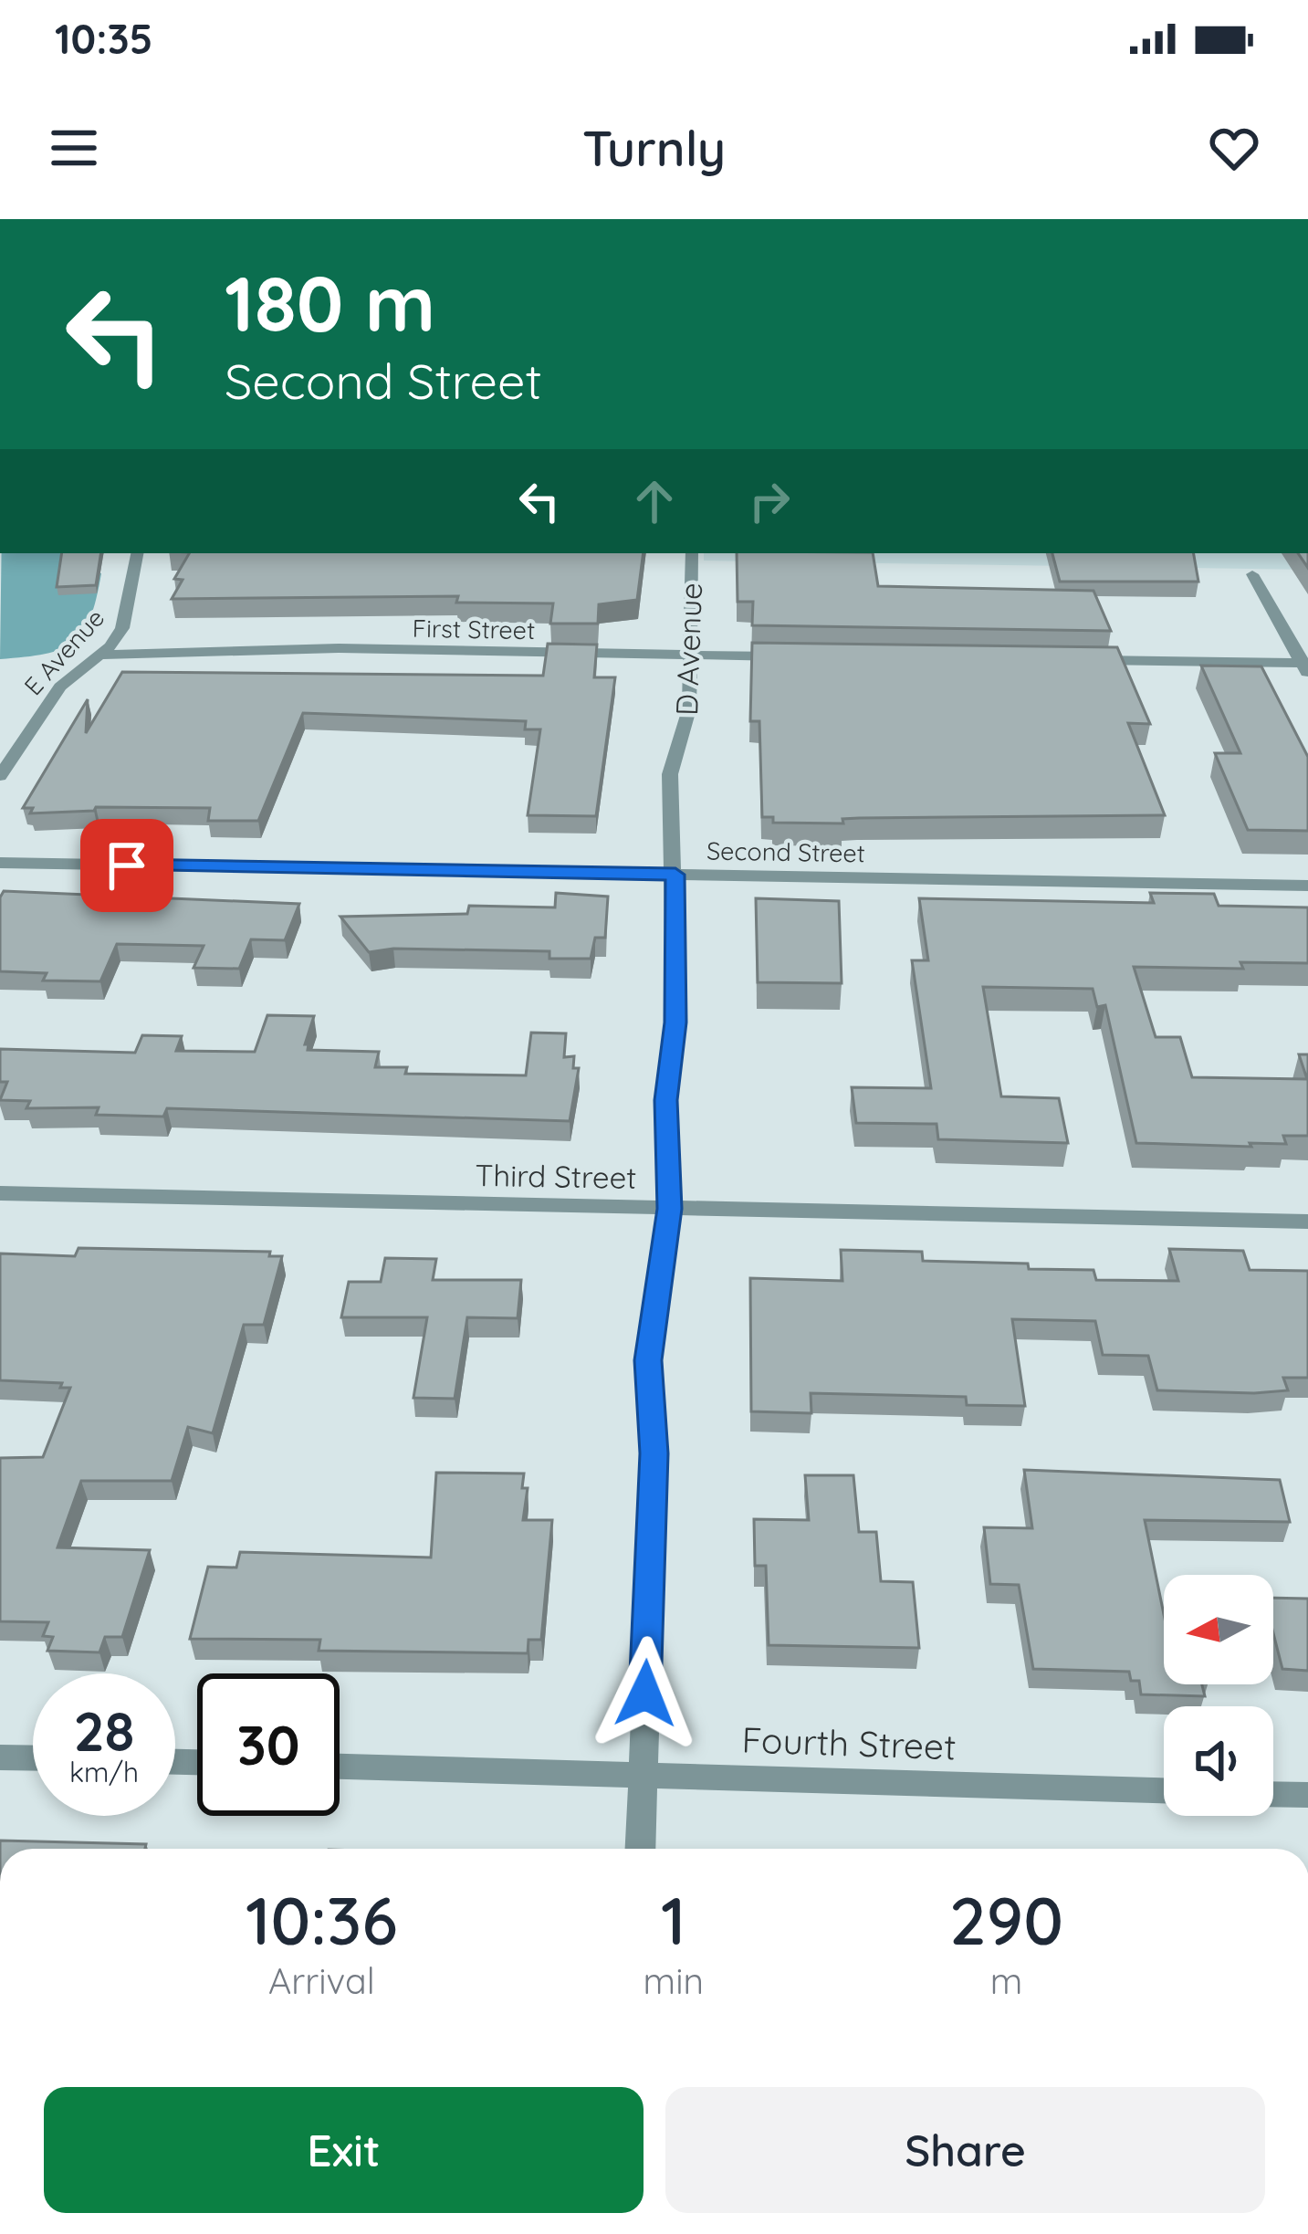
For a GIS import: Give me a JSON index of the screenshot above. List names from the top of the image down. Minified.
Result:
{"streets":{"street":["First Street","D Avenue","E Avenue","Second Street","Third Street","Fourth Street"]},"crossings":[["First Street","D Avenue"],["First Street","E Avenue"],["D Avenue","Second Street"],["D Avenue","Third Street"],["D Avenue","Fourth Street"]],"north":"left","page":{"status":"10:35","header":"Turnly","turn":["180 m","Second Street"],"speed":"28 km/h","limit":"30","eta":["10:36","Arrival","1","min","290","m"],"buttons":["Exit","Share"]}}
